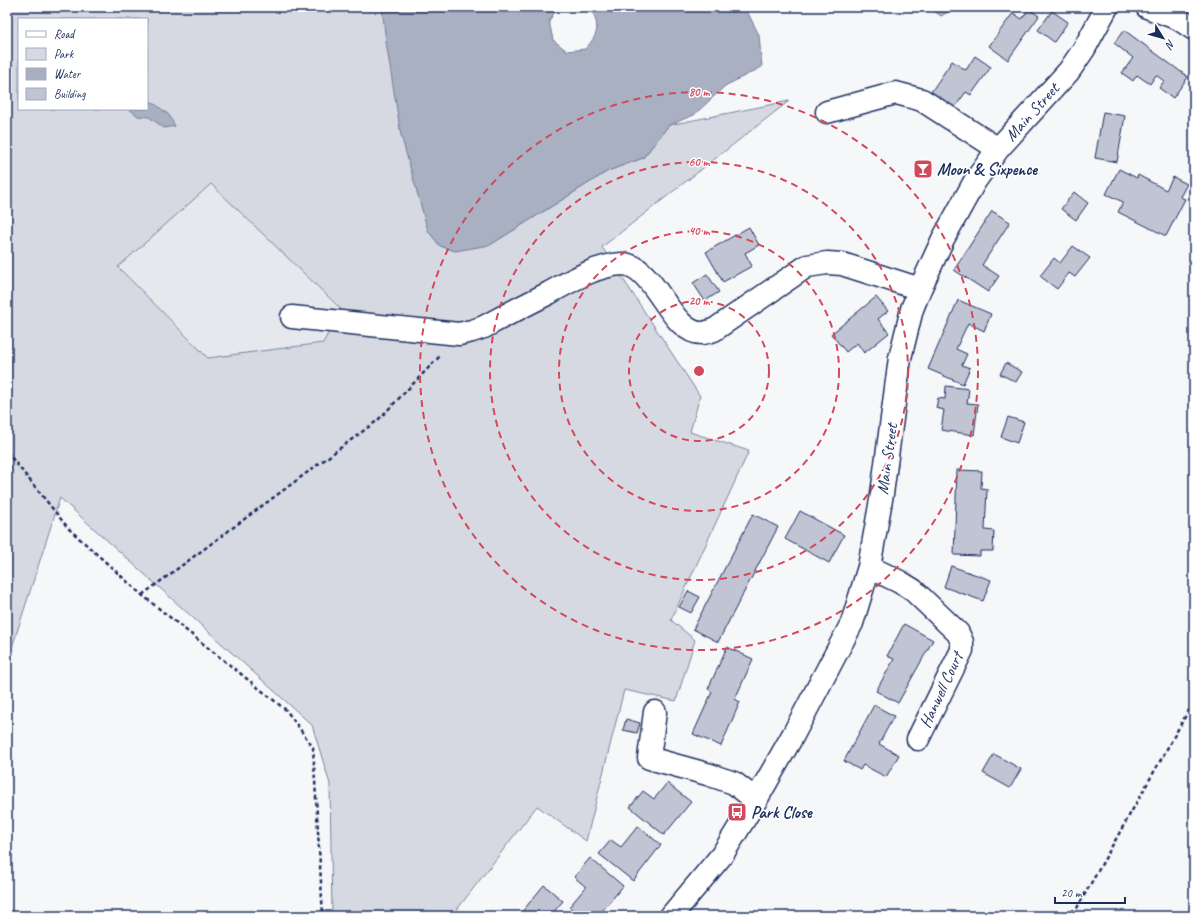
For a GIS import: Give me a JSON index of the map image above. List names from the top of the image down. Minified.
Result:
{"streets":{"street":["Main Street","Hanwell Court"]},"crossings":[["Main Street","Hanwell Court"]],"places":{"bar":["Moon & Sixpence"],"bus stop":["Park Close"]},"legend":["Road","Park","Water","Building"],"scale_bar":"20 m","north":"bottom right","rings":["80 m","60 m","40 m","20 m"]}
